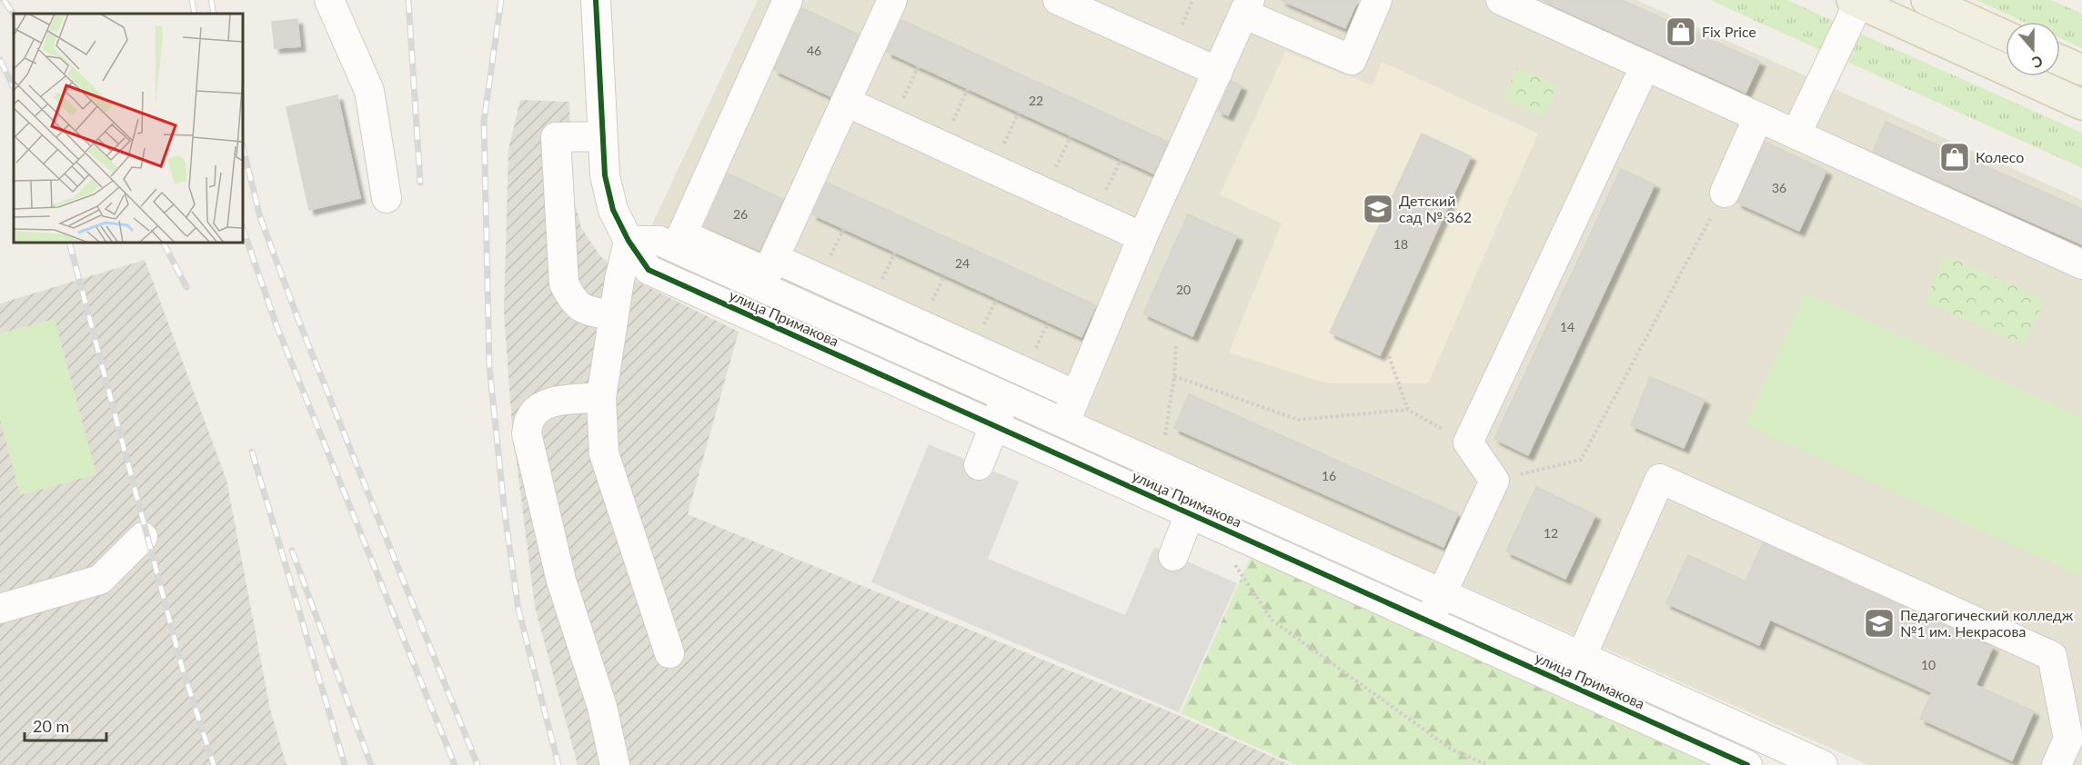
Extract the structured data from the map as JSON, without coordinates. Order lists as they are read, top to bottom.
{
  "streets": {
    "street": ["улица Примакова"]
  },
  "places": {
    "shop": ["Fix Price", "Колесо"],
    "school or university": ["Детский сад № 362", "Педагогический колледж №1 им. Некрасова"]
  },
  "house_numbers": [
    "46",
    "22",
    "36",
    "26",
    "18",
    "24",
    "20",
    "14",
    "16",
    "12",
    "10"
  ],
  "scale_bar": "20 m",
  "north": "bottom"
}
